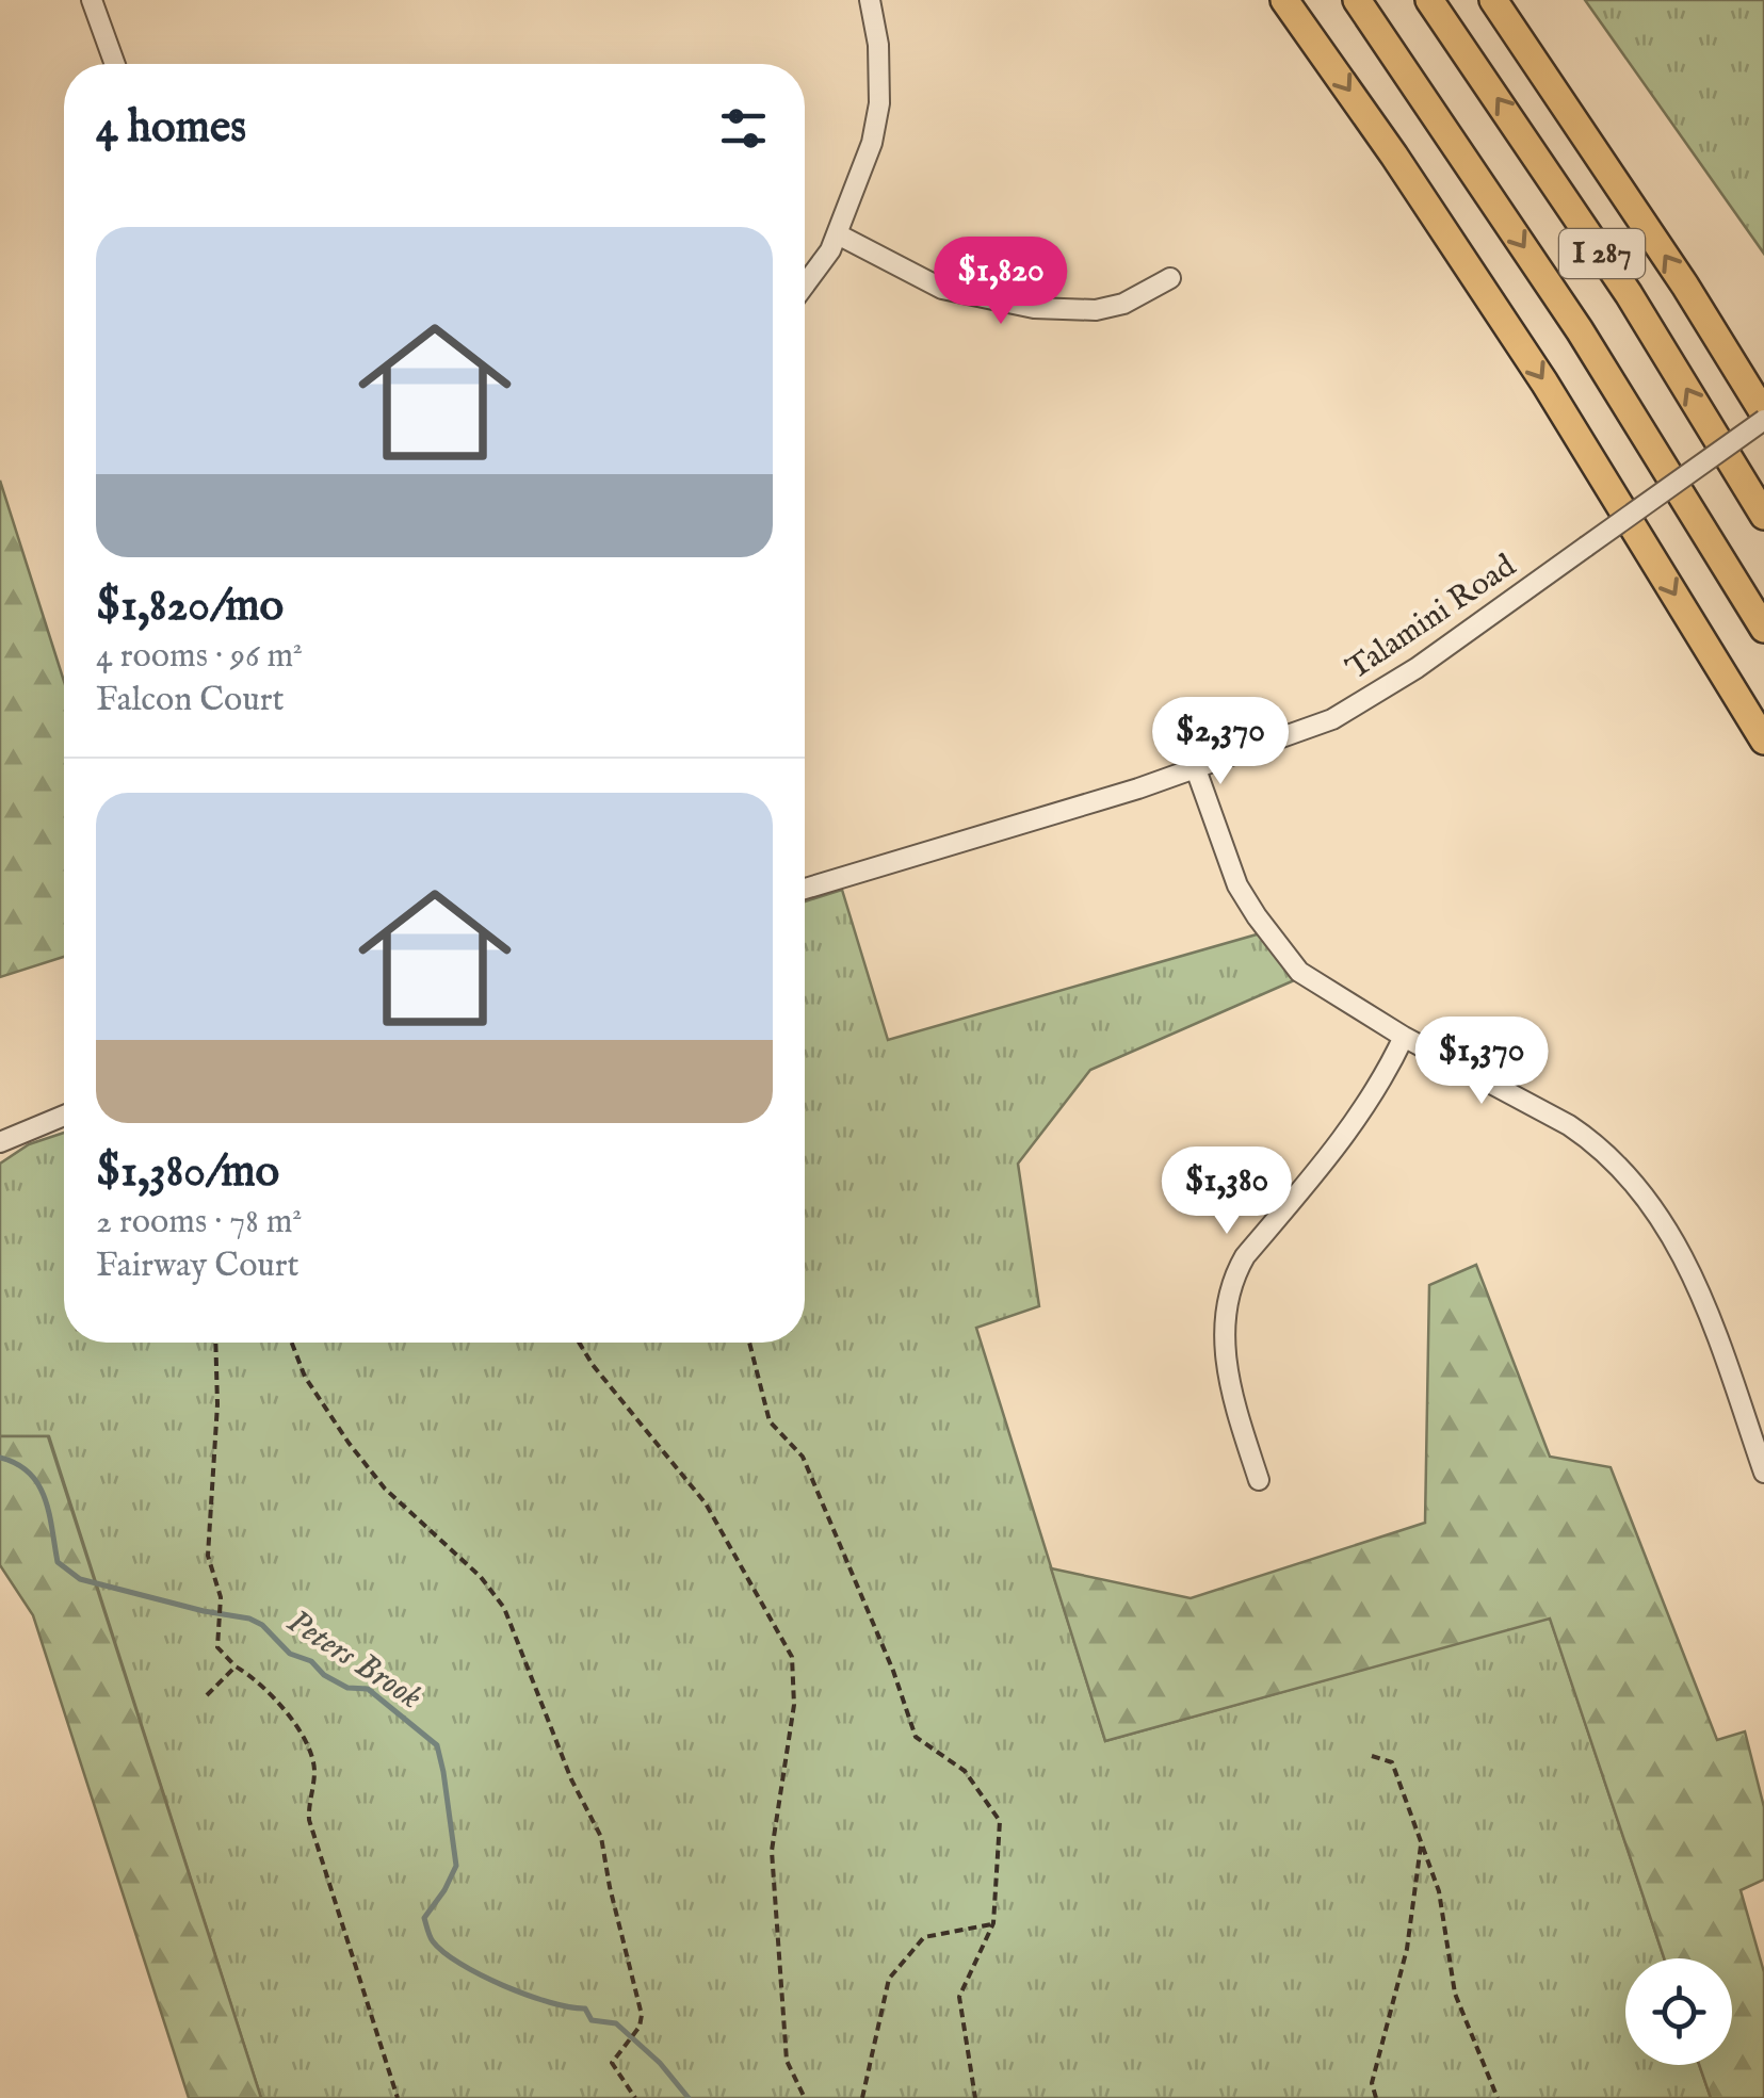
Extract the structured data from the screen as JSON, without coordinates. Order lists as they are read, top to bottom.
{
  "streets": {
    "highway": ["I 287"],
    "street": ["Talamini Road"]
  },
  "crossings": [
    ["I 287", "Talamini Road"]
  ],
  "water": ["Peters Brook"],
  "page": {
    "heading": "4 homes",
    "list": [
      {
        "name": "$1,820/mo",
        "note": "4 rooms · 96 m² · Falcon Court"
      },
      {
        "name": "$1,380/mo",
        "note": "2 rooms · 78 m² · Fairway Court"
      }
    ],
    "price": [
      "$1,820",
      "$2,370",
      "$1,370",
      "$1,380"
    ]
  }
}
